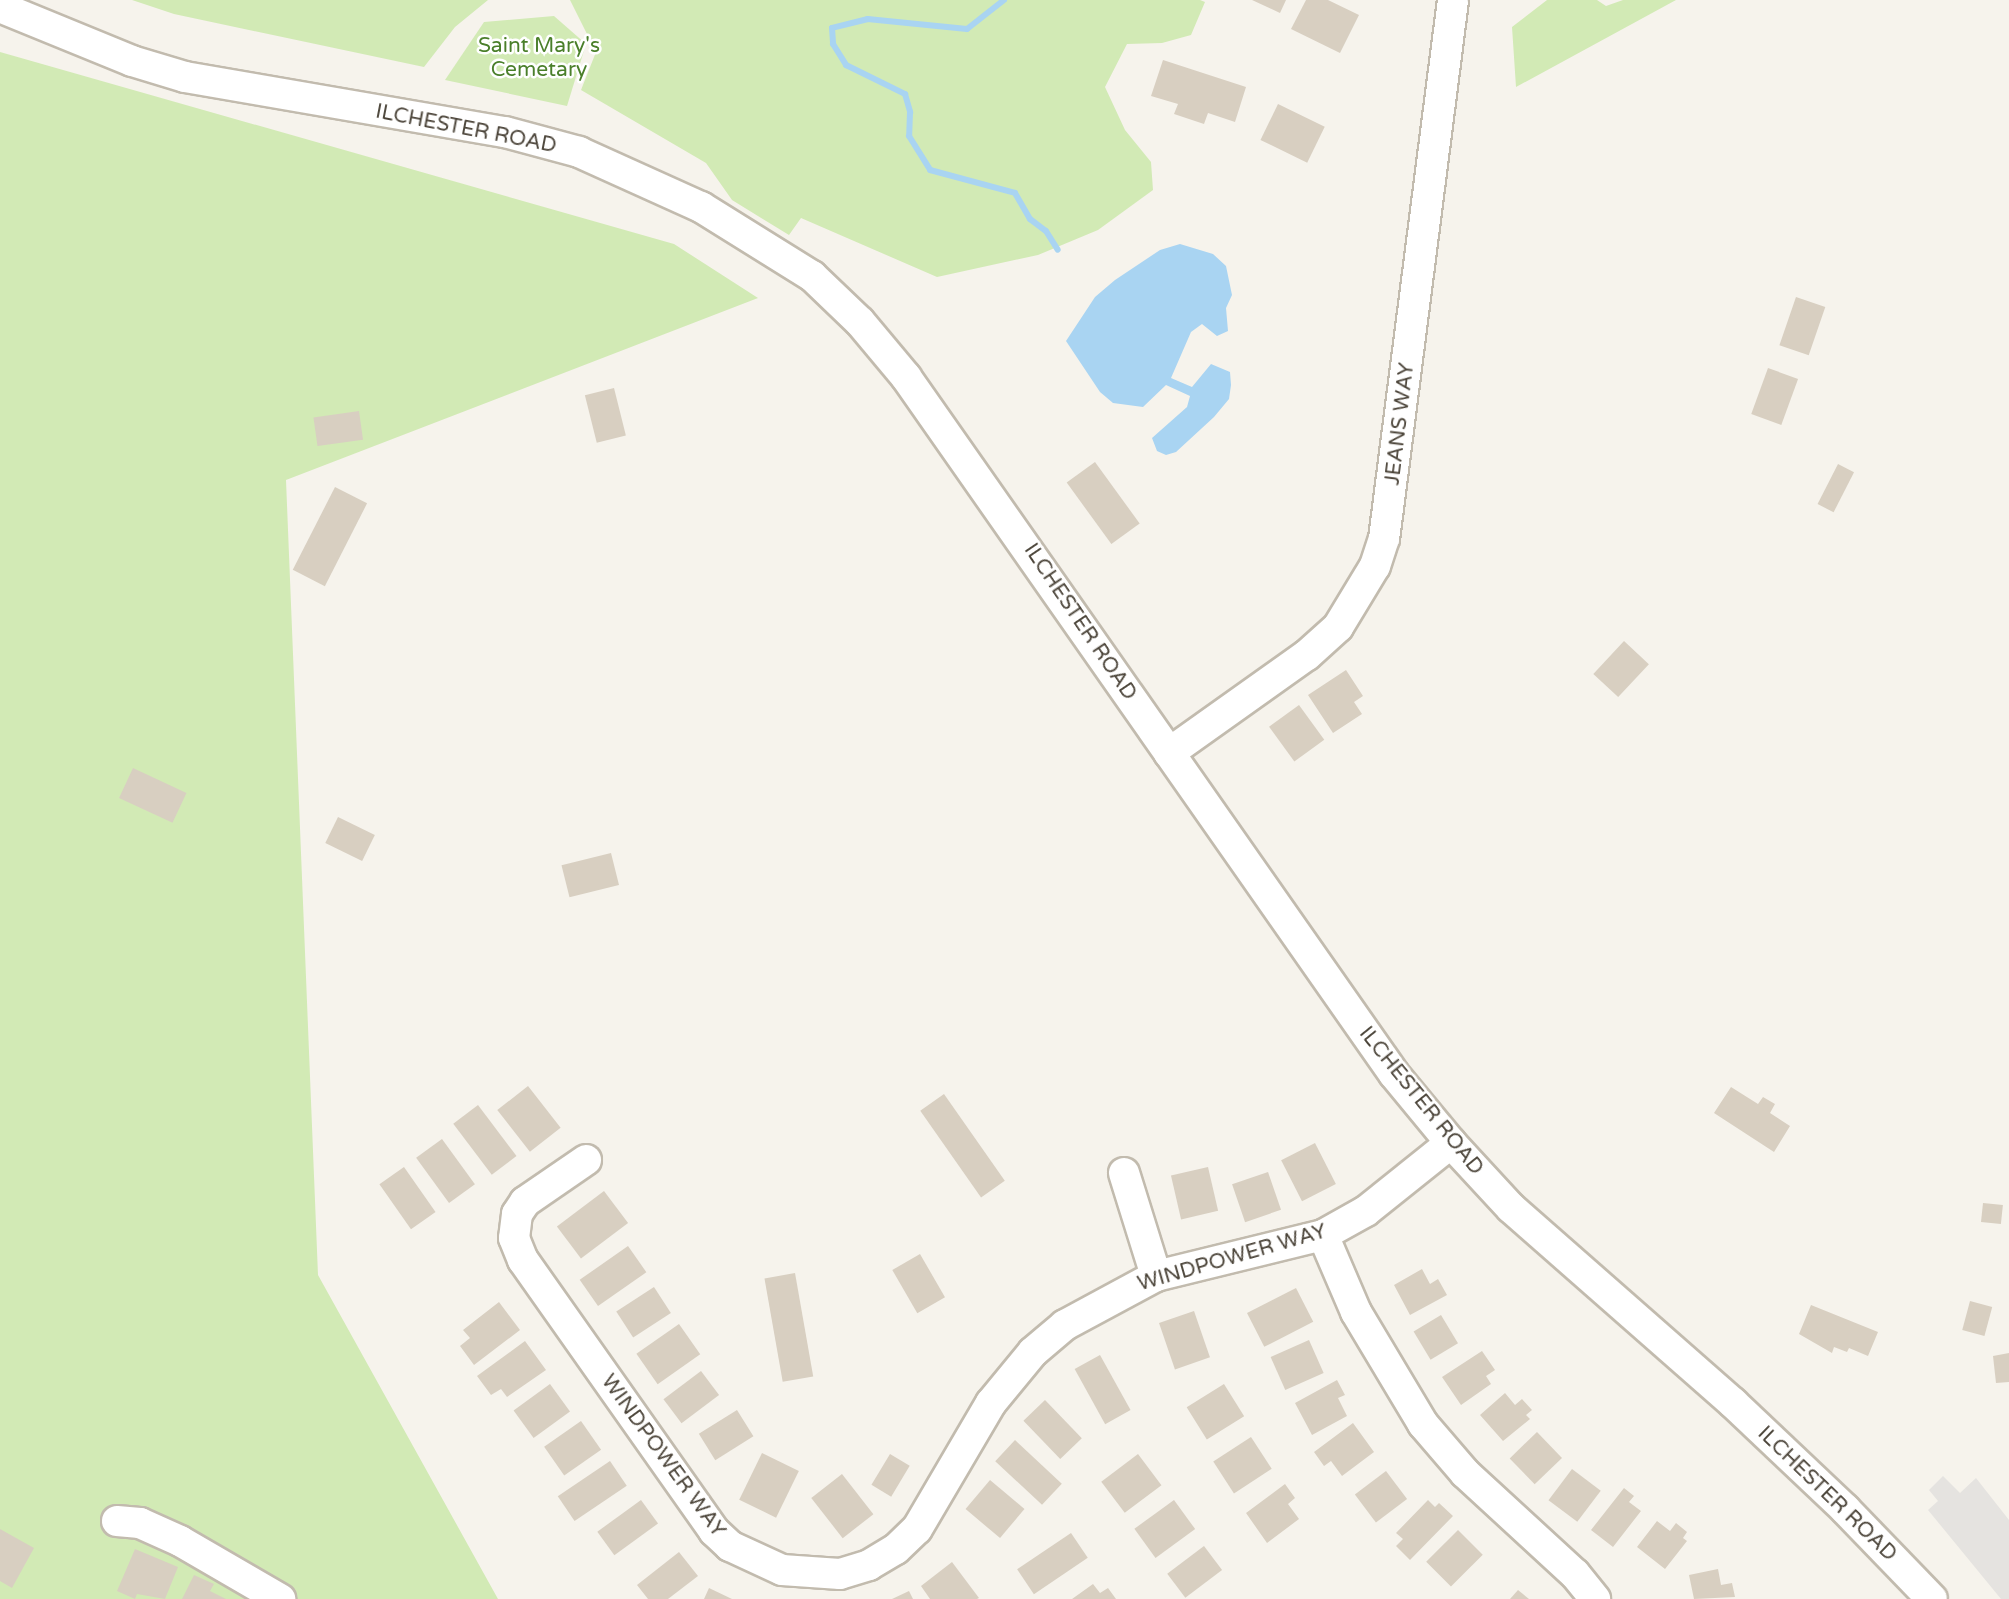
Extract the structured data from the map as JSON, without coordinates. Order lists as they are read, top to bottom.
{
  "streets": {
    "street": ["ILCHESTER ROAD", "JEANS WAY", "WINDPOWER WAY"]
  },
  "crossings": [
    ["ILCHESTER ROAD", "JEANS WAY"],
    ["ILCHESTER ROAD", "WINDPOWER WAY"]
  ],
  "parks": ["Saint Mary's Cemetary"]
}
